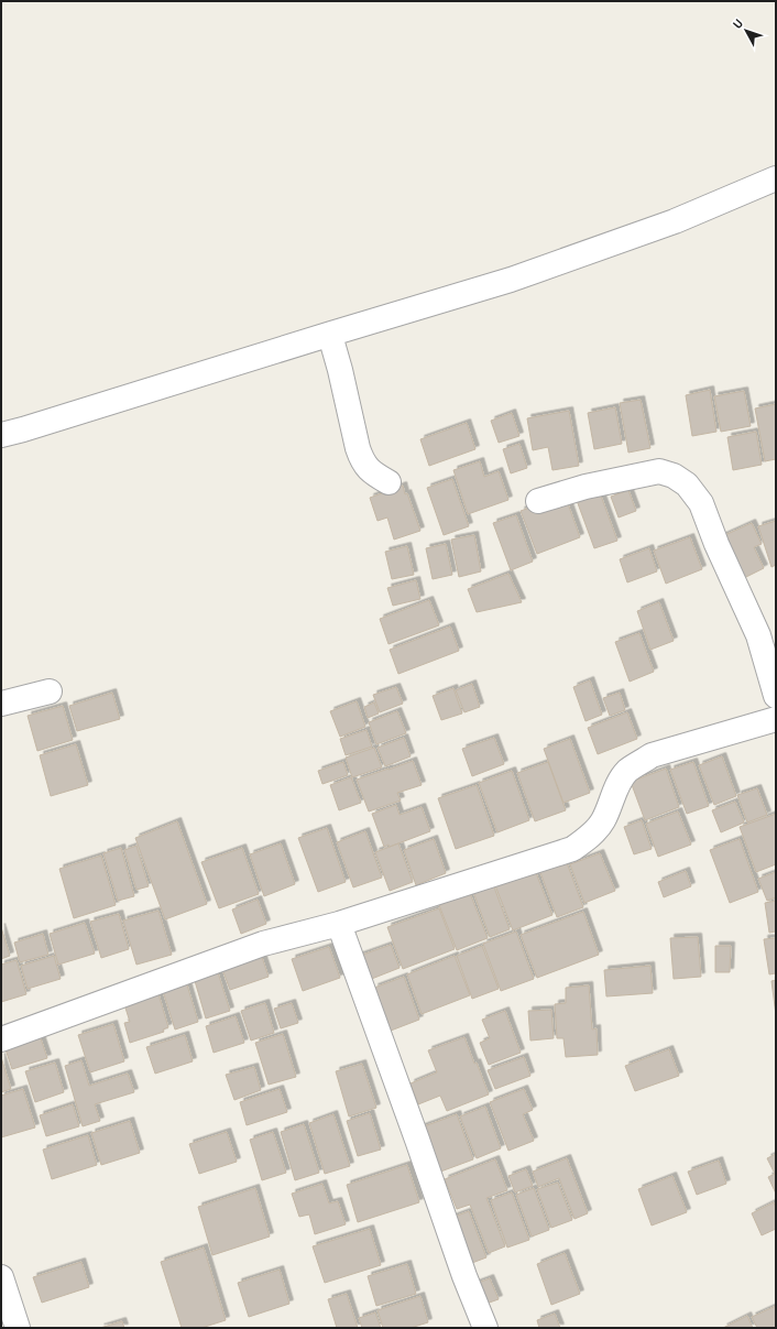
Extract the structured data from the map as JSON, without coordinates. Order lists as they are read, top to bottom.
{
  "north": "top left"
}
